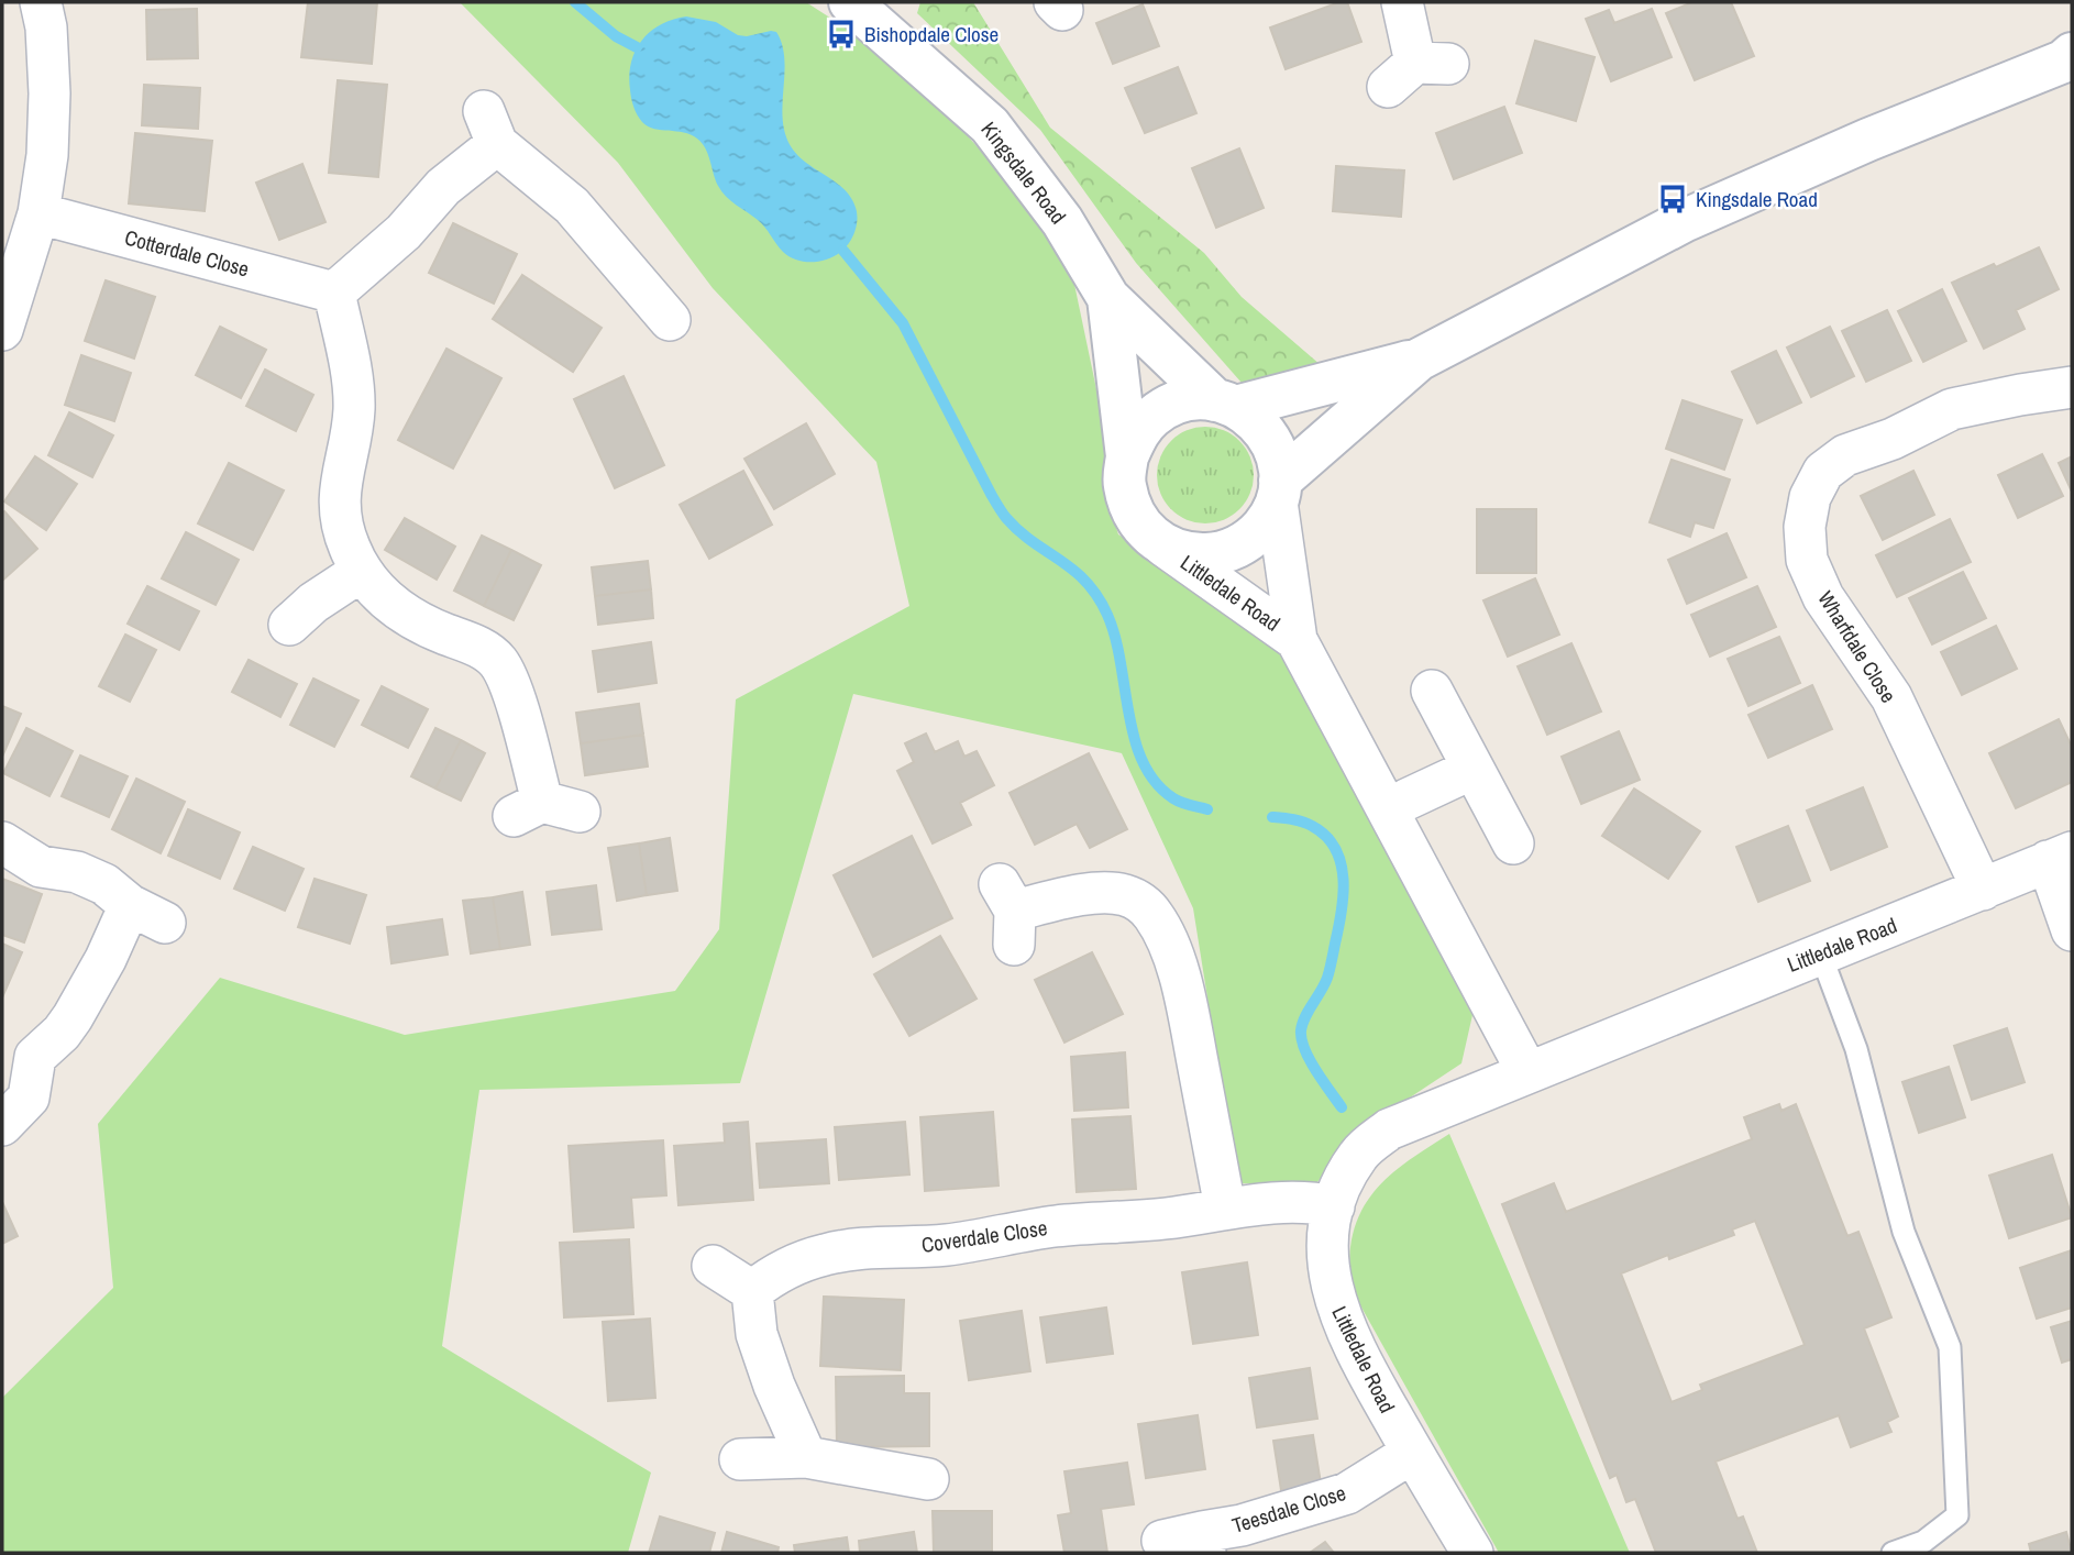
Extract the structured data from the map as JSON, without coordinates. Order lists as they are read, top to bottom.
{
  "streets": {
    "street": [
      "Kingsdale Road",
      "Cotterdale Close",
      "Littledale Road",
      "Wharfdale Close",
      "Coverdale Close",
      "Teesdale Close"
    ]
  },
  "crossings": [
    ["Kingsdale Road", "Littledale Road"],
    ["Littledale Road", "Wharfdale Close"],
    ["Littledale Road", "Coverdale Close"],
    ["Littledale Road", "Teesdale Close"]
  ],
  "places": {
    "bus stop": ["Bishopdale Close", "Kingsdale Road"]
  }
}
